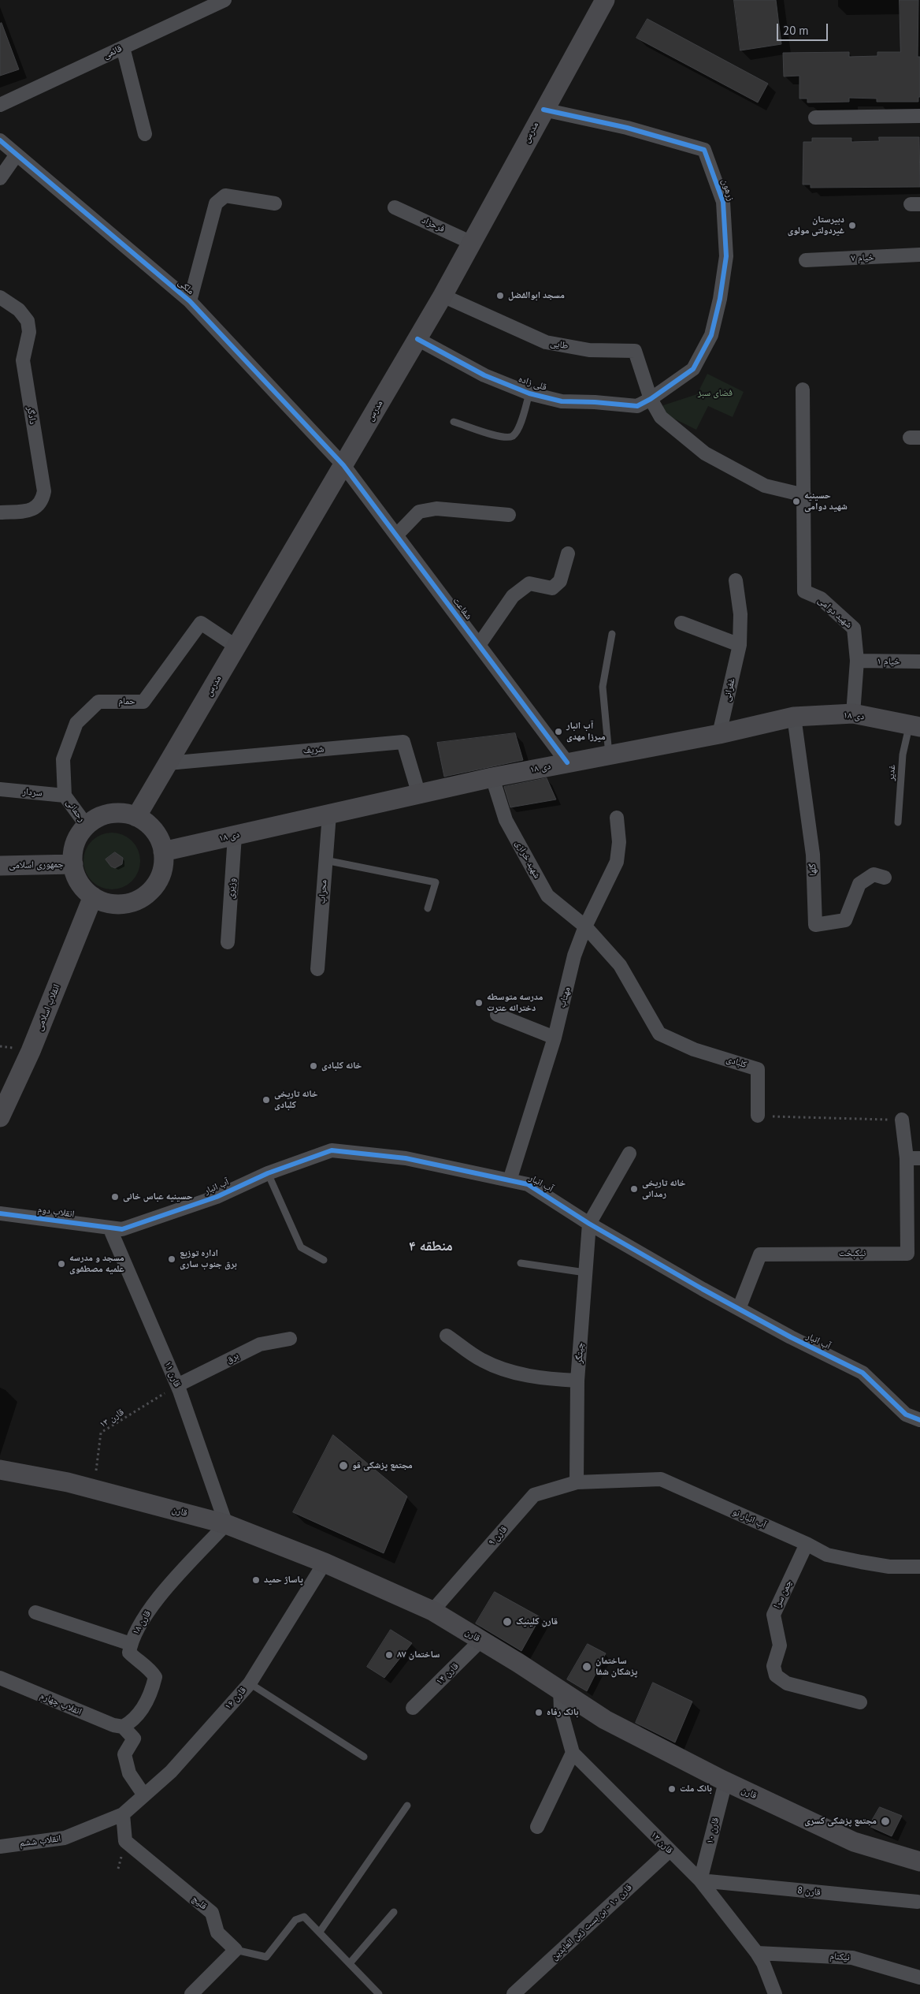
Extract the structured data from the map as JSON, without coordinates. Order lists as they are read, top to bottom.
{
  "streets": {
    "main road": [
      "مدرس",
      "۱۸ دی",
      "جمهوری اسلامی",
      "انقلاب اسلامی",
      "قارن"
    ],
    "street": [
      "قائمی",
      "زرهون",
      "فرحزاد",
      "خیام ۷",
      "ملکی",
      "طایی",
      "قلی زاده",
      "دادگر",
      "شفاعت",
      "شهید دوامی",
      "خیام ۱",
      "غفرانی",
      "حمام",
      "شریف",
      "سردار",
      "رحمانی",
      "شهید خرازی",
      "گلها",
      "وزیری",
      "محراب",
      "مهتاب",
      "کلبادی",
      "آب انبار",
      "انقلاب دوم",
      "نیکبخت",
      "چیتگر",
      "برق",
      "قارن ۱۱",
      "آب انبار نو",
      "قارن ٩",
      "چمن سرا",
      "قارن ۱۸",
      "قارن ۱۴",
      "قارن ۱۶",
      "انقلاب چهارم",
      "قارن ١٠",
      "انقلاب ششم",
      "قارن ۱۲",
      "قارن 8",
      "قلیچ",
      "قارن ۱۰ - بن بست زین العابدین",
      "نیکنام"
    ],
    "lane": ["غدیر"],
    "path": ["قارن ۱۳"]
  },
  "crossings": [
    ["مدرس", "زرهون"],
    ["مدرس", "فرحزاد"],
    ["مدرس", "ملکی"],
    ["مدرس", "طایی"],
    ["مدرس", "قلی زاده"],
    ["مدرس", "شفاعت"],
    ["مدرس", "حمام"],
    ["مدرس", "۱۸ دی"],
    ["مدرس", "شریف"],
    ["مدرس", "رحمانی"],
    ["مدرس", "جمهوری اسلامی"],
    ["مدرس", "انقلاب اسلامی"],
    ["زرهون", "طایی"],
    ["زرهون", "قلی زاده"],
    ["ملکی", "شفاعت"],
    ["طایی", "قلی زاده"],
    ["شفاعت", "۱۸ دی"],
    ["شهید دوامی", "خیام ۱"],
    ["شهید دوامی", "۱۸ دی"],
    ["غفرانی", "۱۸ دی"],
    ["حمام", "سردار"],
    ["حمام", "رحمانی"],
    ["۱۸ دی", "شریف"],
    ["۱۸ دی", "غدیر"],
    ["۱۸ دی", "رحمانی"],
    ["۱۸ دی", "شهید خرازی"],
    ["۱۸ دی", "جمهوری اسلامی"],
    ["۱۸ دی", "گلها"],
    ["۱۸ دی", "وزیری"],
    ["۱۸ دی", "محراب"],
    ["۱۸ دی", "انقلاب اسلامی"],
    ["سردار", "رحمانی"],
    ["رحمانی", "جمهوری اسلامی"],
    ["رحمانی", "انقلاب اسلامی"],
    ["شهید خرازی", "مهتاب"],
    ["شهید خرازی", "کلبادی"],
    ["جمهوری اسلامی", "انقلاب اسلامی"],
    ["مهتاب", "کلبادی"],
    ["مهتاب", "آب انبار"],
    ["آب انبار", "انقلاب دوم"],
    ["آب انبار", "نیکبخت"],
    ["آب انبار", "چیتگر"],
    ["آب انبار", "قارن ۱۱"],
    ["انقلاب دوم", "قارن ۱۱"],
    ["چیتگر", "آب انبار نو"],
    ["چیتگر", "قارن ٩"],
    ["برق", "قارن ۱۱"],
    ["برق", "قارن ۱۳"],
    ["قارن ۱۱", "قارن ۱۳"],
    ["قارن ۱۱", "قارن"],
    ["قارن ۱۱", "قارن ۱۸"],
    ["قارن ۱۳", "قارن"],
    ["قارن", "قارن ٩"],
    ["قارن", "قارن ۱۸"],
    ["قارن", "قارن ۱۴"],
    ["قارن", "قارن ۱۶"],
    ["قارن", "قارن ١٠"],
    ["قارن", "قارن ۱۲"],
    ["آب انبار نو", "قارن ٩"],
    ["آب انبار نو", "چمن سرا"],
    ["قارن ۱۸", "انقلاب چهارم"],
    ["قارن ۱۶", "انقلاب ششم"],
    ["قارن ۱۶", "قلیچ"],
    ["قارن ١٠", "قارن ۱۲"],
    ["قارن ١٠", "قارن 8"],
    ["انقلاب ششم", "قلیچ"],
    ["قارن ۱۲", "قارن 8"],
    ["قارن ۱۲", "قارن ۱۰ - بن بست زین العابدین"],
    ["قارن ۱۲", "نیکنام"]
  ],
  "districts": ["منطقه ۴"],
  "parks": ["فضای سبز"],
  "places": [
    "دبیرستان غیردولتی مولوی",
    "مسجد ابوالفضل",
    "حسینیه شهید دوامی",
    "آب انبار میرزا مهدی",
    "مدرسه متوسطه دخترانه عترت",
    "خانه کلبادی",
    "خانه تاریخی کلبادی",
    "خانه تاریخی رمدانی",
    "حسینیه عباس خانی",
    "اداره توزیع برق جنوب ساری",
    "مسجد و مدرسه علمیه مصطفوی",
    "مجتمع پزشکی قو",
    "پاساژ حمید",
    "قارن کلینیک",
    "ساختمان ٨٧",
    "ساختمان پزشکان شفا",
    "بانک رفاه",
    "بانک ملت",
    "مجتمع پزشکی کسری"
  ],
  "scale_bar": "20 m"
}
